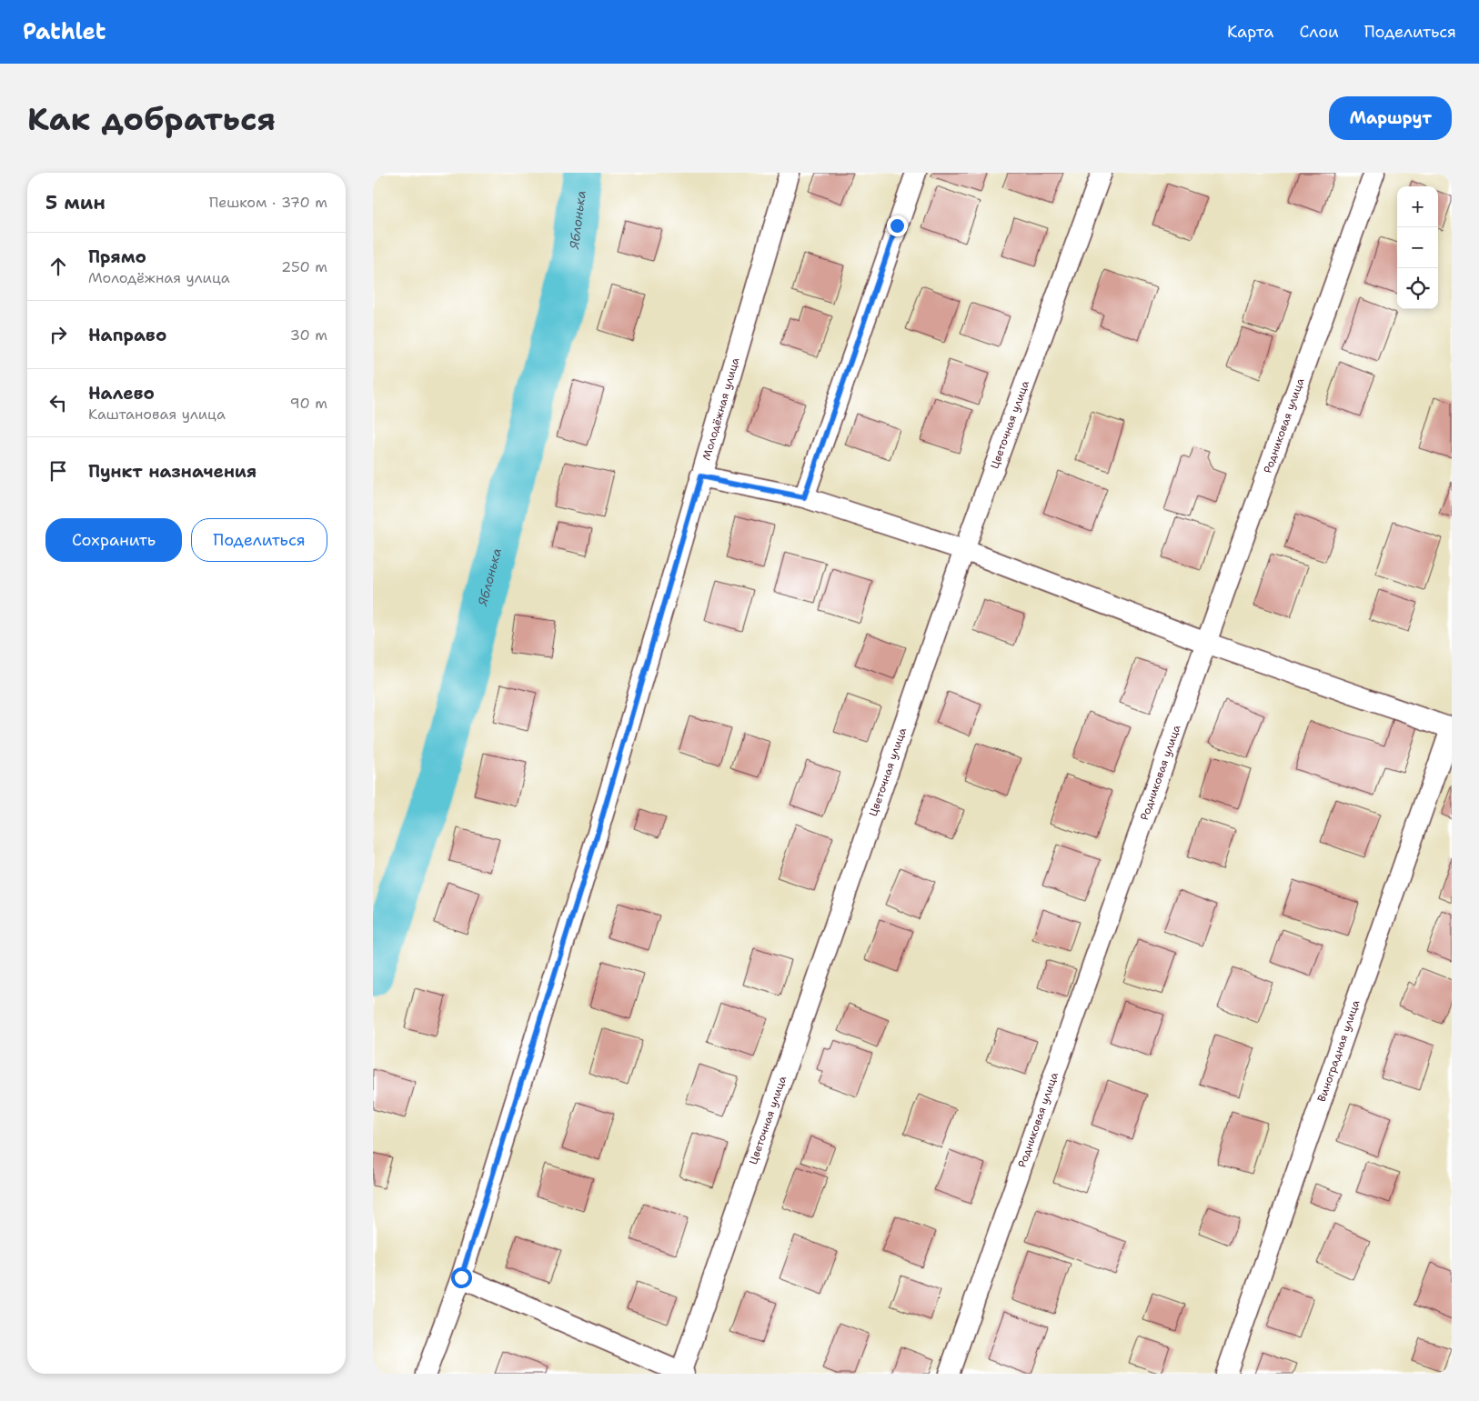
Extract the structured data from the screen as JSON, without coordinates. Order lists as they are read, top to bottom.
{
  "streets": {
    "street": [
      "Молодёжная улица",
      "Цветочная улица",
      "Родниковая улица",
      "Виноградная улица"
    ]
  },
  "water": ["Яблонька"],
  "page": {
    "header": "Pathlet",
    "nav": ["Карта", "Слои", "Поделиться"],
    "buttons": [
      "Маршрут",
      ["Сохранить", "Поделиться"]
    ],
    "title": "Как добраться",
    "heading": ["5 мин", "Пешком · 370 m"],
    "map_buttons": ["+", "−"],
    "list": [
      ["Прямо", "Молодёжная улица", "250 m"],
      ["Направо", "30 m"],
      ["Налево", "Каштановая улица", "90 m"],
      "Пункт назначения"
    ]
  }
}
